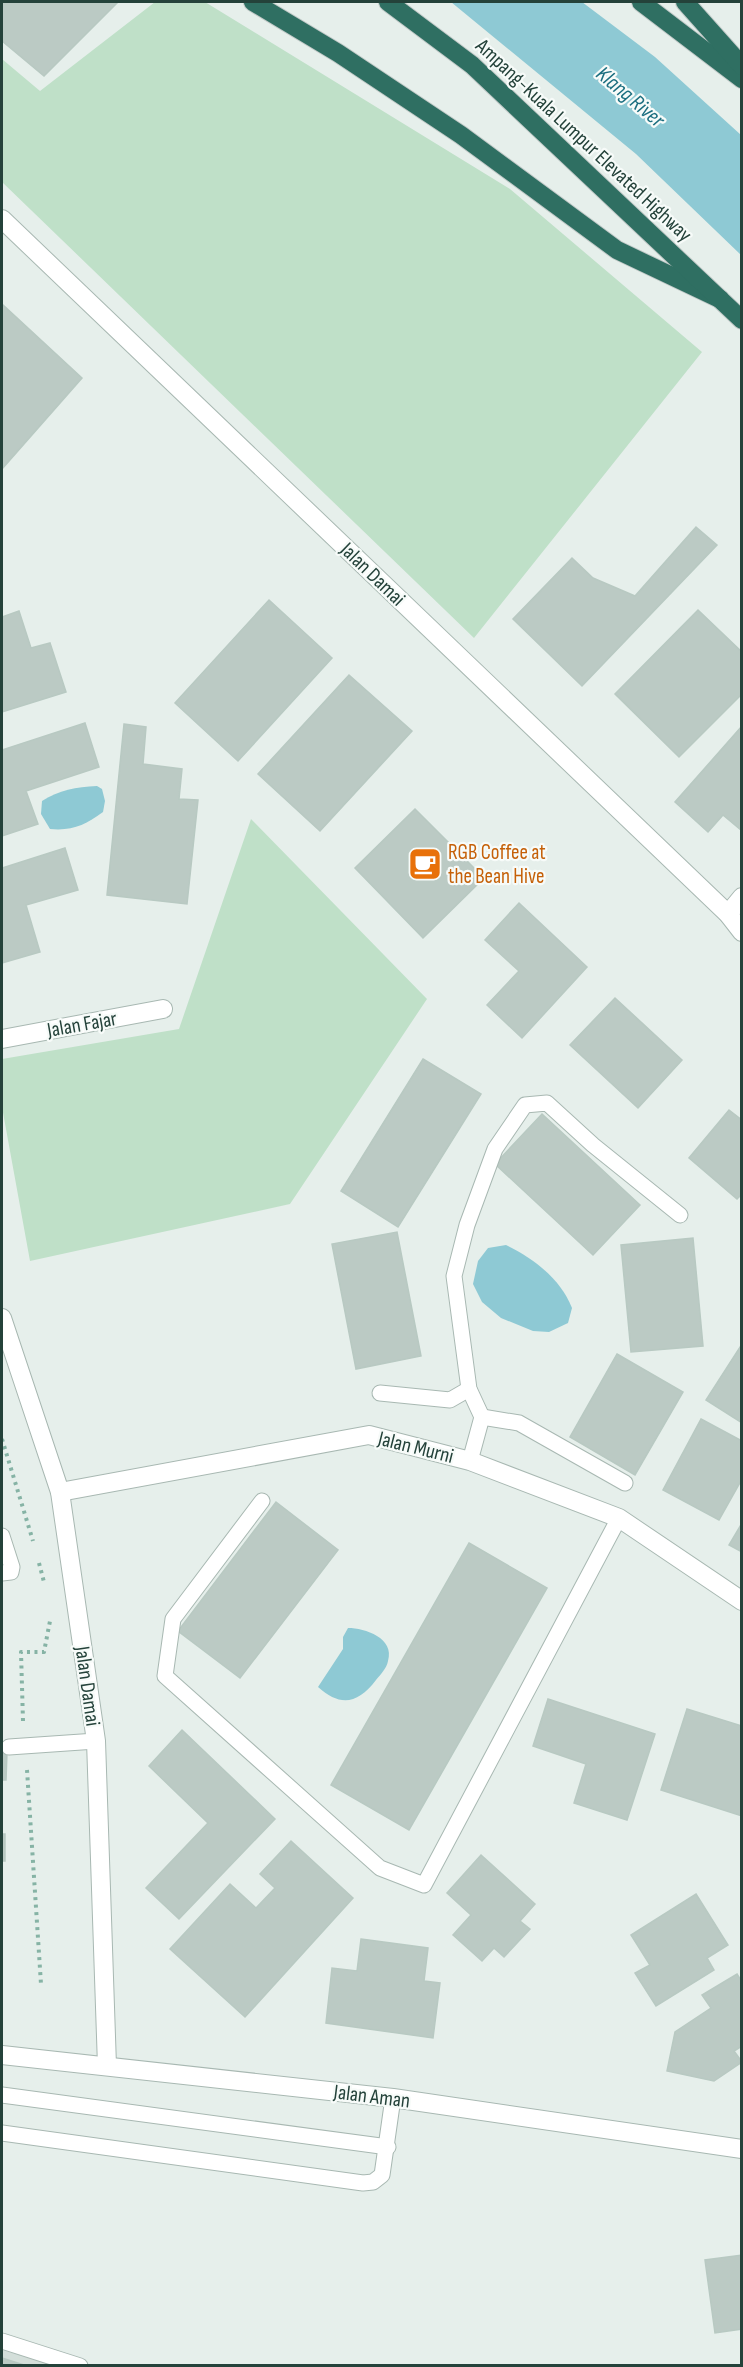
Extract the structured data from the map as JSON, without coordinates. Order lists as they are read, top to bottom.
{
  "streets": {
    "highway": ["Ampang-Kuala Lumpur Elevated Highway"],
    "street": [
      "Jalan Damai",
      "Jalan Fajar",
      "Jalan Murni",
      "Jalan Aman"
    ]
  },
  "crossings": [
    ["Jalan Damai", "Jalan Murni"],
    ["Jalan Damai", "Jalan Aman"]
  ],
  "water": ["Klang River"],
  "places": {
    "cafe": ["RGB Coffee at the Bean Hive"]
  }
}
